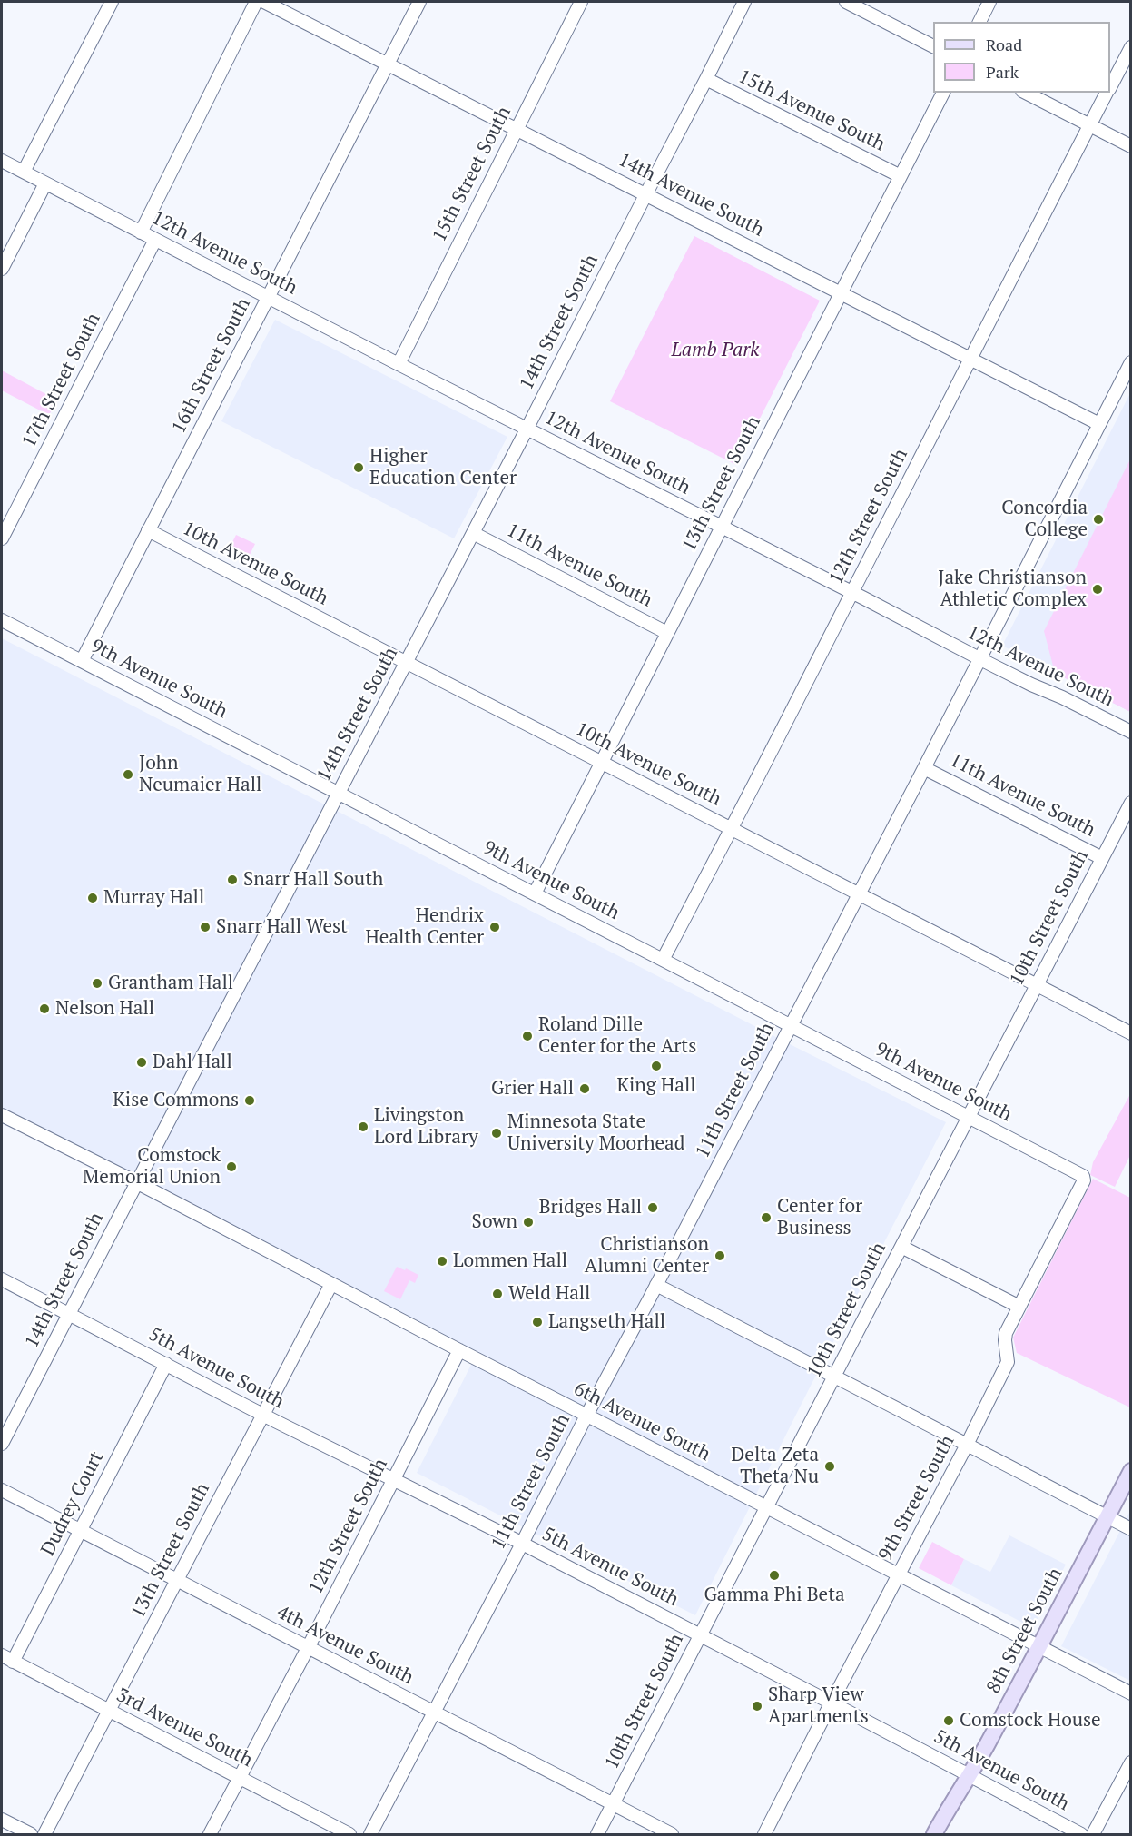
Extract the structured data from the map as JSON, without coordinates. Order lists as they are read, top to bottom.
{
  "streets": {
    "main road": ["8th Street South"],
    "street": [
      "15th Avenue South",
      "15th Street South",
      "14th Avenue South",
      "12th Avenue South",
      "14th Street South",
      "16th Street South",
      "17th Street South",
      "13th Street South",
      "12th Street South",
      "10th Avenue South",
      "11th Avenue South",
      "9th Avenue South",
      "10th Street South",
      "11th Street South",
      "5th Avenue South",
      "6th Avenue South",
      "9th Street South",
      "Dudrey Court",
      "4th Avenue South",
      "3rd Avenue South"
    ]
  },
  "crossings": [
    ["15th Avenue South", "14th Street South"],
    ["15th Avenue South", "13th Street South"],
    ["15th Street South", "14th Avenue South"],
    ["15th Street South", "12th Avenue South"],
    ["14th Avenue South", "14th Street South"],
    ["14th Avenue South", "16th Street South"],
    ["14th Avenue South", "13th Street South"],
    ["14th Avenue South", "12th Street South"],
    ["14th Avenue South", "11th Street South"],
    ["12th Avenue South", "14th Street South"],
    ["12th Avenue South", "16th Street South"],
    ["12th Avenue South", "17th Street South"],
    ["12th Avenue South", "13th Street South"],
    ["12th Avenue South", "12th Street South"],
    ["12th Avenue South", "11th Street South"],
    ["14th Street South", "10th Avenue South"],
    ["14th Street South", "11th Avenue South"],
    ["14th Street South", "9th Avenue South"],
    ["14th Street South", "5th Avenue South"],
    ["14th Street South", "6th Avenue South"],
    ["16th Street South", "10th Avenue South"],
    ["16th Street South", "9th Avenue South"],
    ["13th Street South", "10th Avenue South"],
    ["13th Street South", "11th Avenue South"],
    ["13th Street South", "9th Avenue South"],
    ["13th Street South", "5th Avenue South"],
    ["13th Street South", "6th Avenue South"],
    ["13th Street South", "4th Avenue South"],
    ["13th Street South", "3rd Avenue South"],
    ["12th Street South", "10th Avenue South"],
    ["12th Street South", "9th Avenue South"],
    ["12th Street South", "5th Avenue South"],
    ["12th Street South", "6th Avenue South"],
    ["12th Street South", "4th Avenue South"],
    ["12th Street South", "3rd Avenue South"],
    ["10th Avenue South", "10th Street South"],
    ["10th Avenue South", "11th Street South"],
    ["11th Avenue South", "10th Street South"],
    ["11th Avenue South", "11th Street South"],
    ["9th Avenue South", "10th Street South"],
    ["9th Avenue South", "11th Street South"],
    ["9th Avenue South", "9th Street South"],
    ["10th Street South", "5th Avenue South"],
    ["10th Street South", "6th Avenue South"],
    ["10th Street South", "4th Avenue South"],
    ["11th Street South", "5th Avenue South"],
    ["11th Street South", "6th Avenue South"],
    ["11th Street South", "4th Avenue South"],
    ["5th Avenue South", "9th Street South"],
    ["5th Avenue South", "Dudrey Court"],
    ["5th Avenue South", "8th Street South"],
    ["6th Avenue South", "9th Street South"],
    ["6th Avenue South", "8th Street South"],
    ["Dudrey Court", "4th Avenue South"],
    ["Dudrey Court", "3rd Avenue South"]
  ],
  "parks": ["Lamb Park"],
  "places": [
    "Higher Education Center",
    "Concordia College",
    "Jake Christianson Athletic Complex",
    "John Neumaier Hall",
    "Snarr Hall South",
    "Murray Hall",
    "Snarr Hall West",
    "Hendrix Health Center",
    "Grantham Hall",
    "Nelson Hall",
    "Roland Dille Center for the Arts",
    "Dahl Hall",
    "King Hall",
    "Grier Hall",
    "Kise Commons",
    "Livingston Lord Library",
    "Minnesota State University Moorhead",
    "Comstock Memorial Union",
    "Bridges Hall",
    "Center for Business",
    "Sown",
    "Christianson Alumni Center",
    "Lommen Hall",
    "Weld Hall",
    "Langseth Hall",
    "Delta Zeta Theta Nu",
    "Gamma Phi Beta",
    "Sharp View Apartments",
    "Comstock House"
  ],
  "legend": ["Road", "Park"]
}
